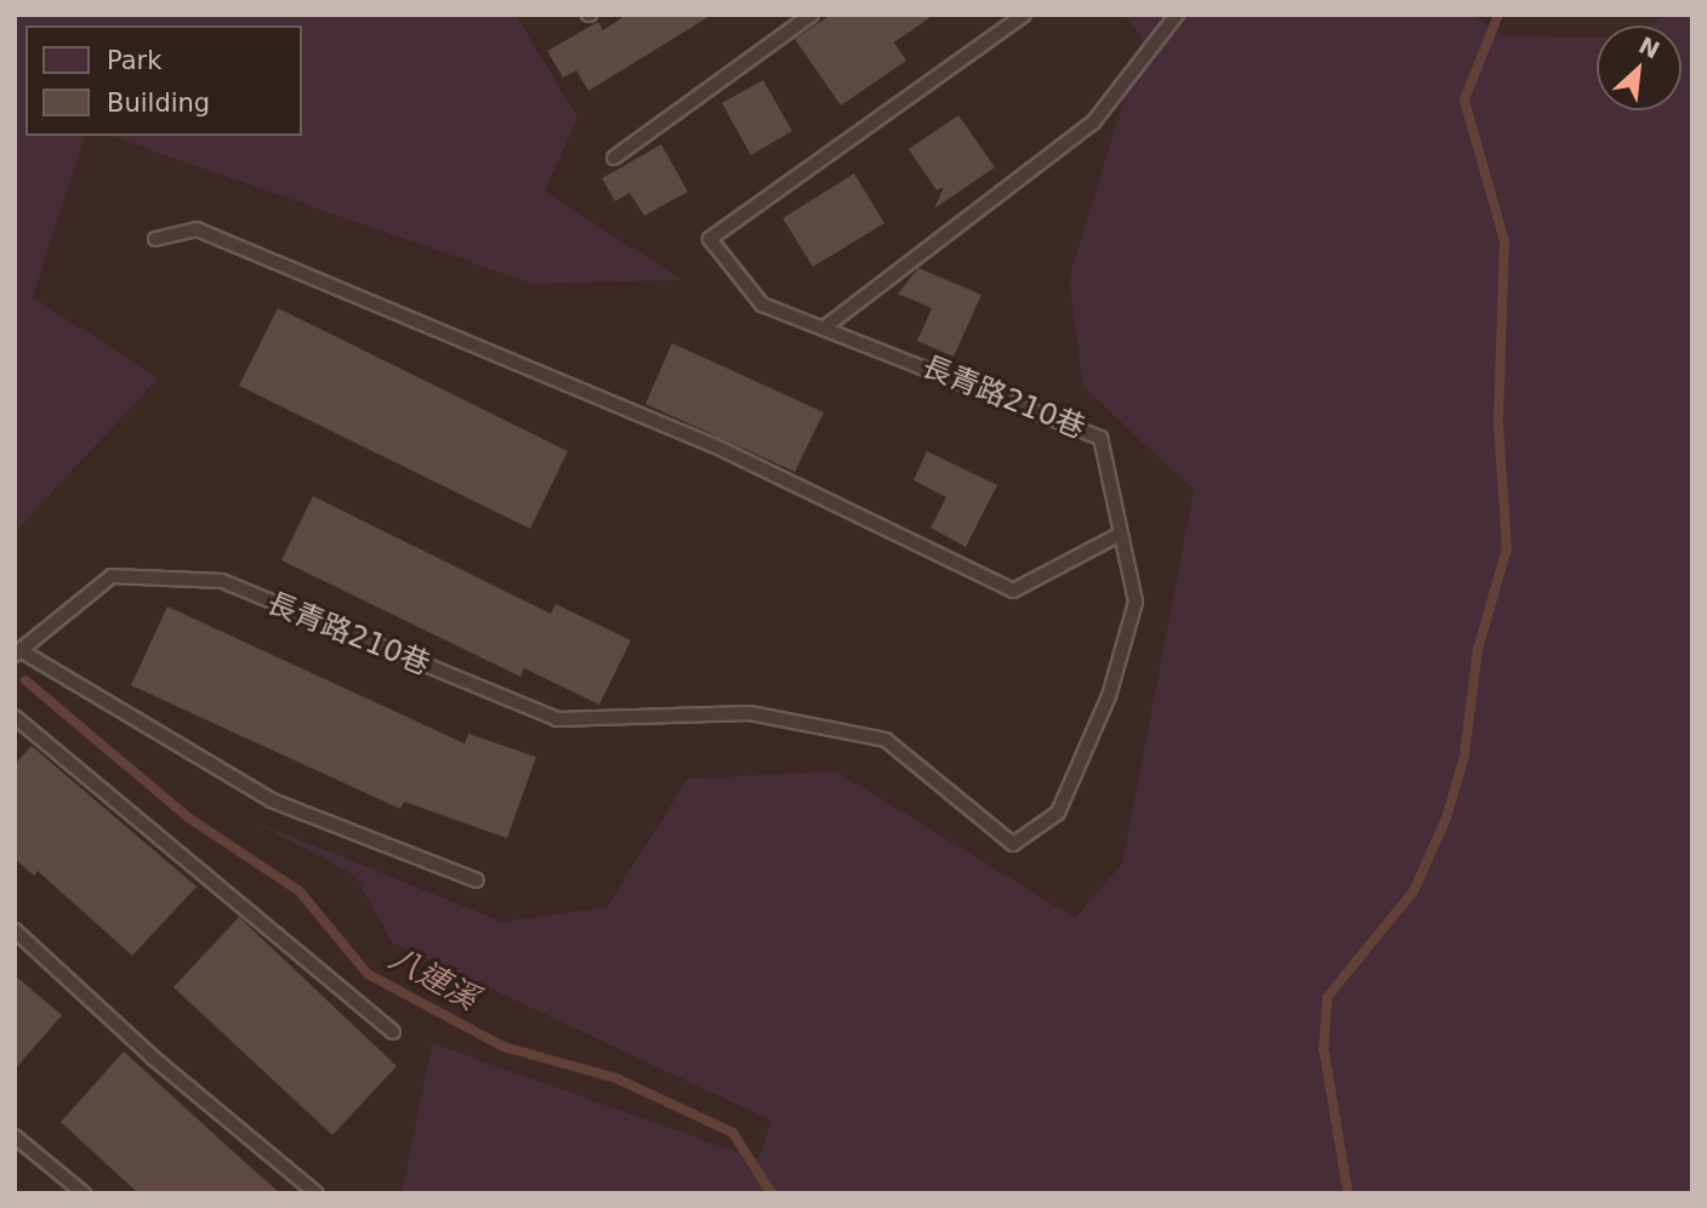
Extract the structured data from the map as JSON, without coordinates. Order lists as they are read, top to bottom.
{
  "streets": {
    "lane": ["長青路210巷"]
  },
  "water": ["八連溪"],
  "legend": ["Park", "Building"],
  "north": "top right"
}
